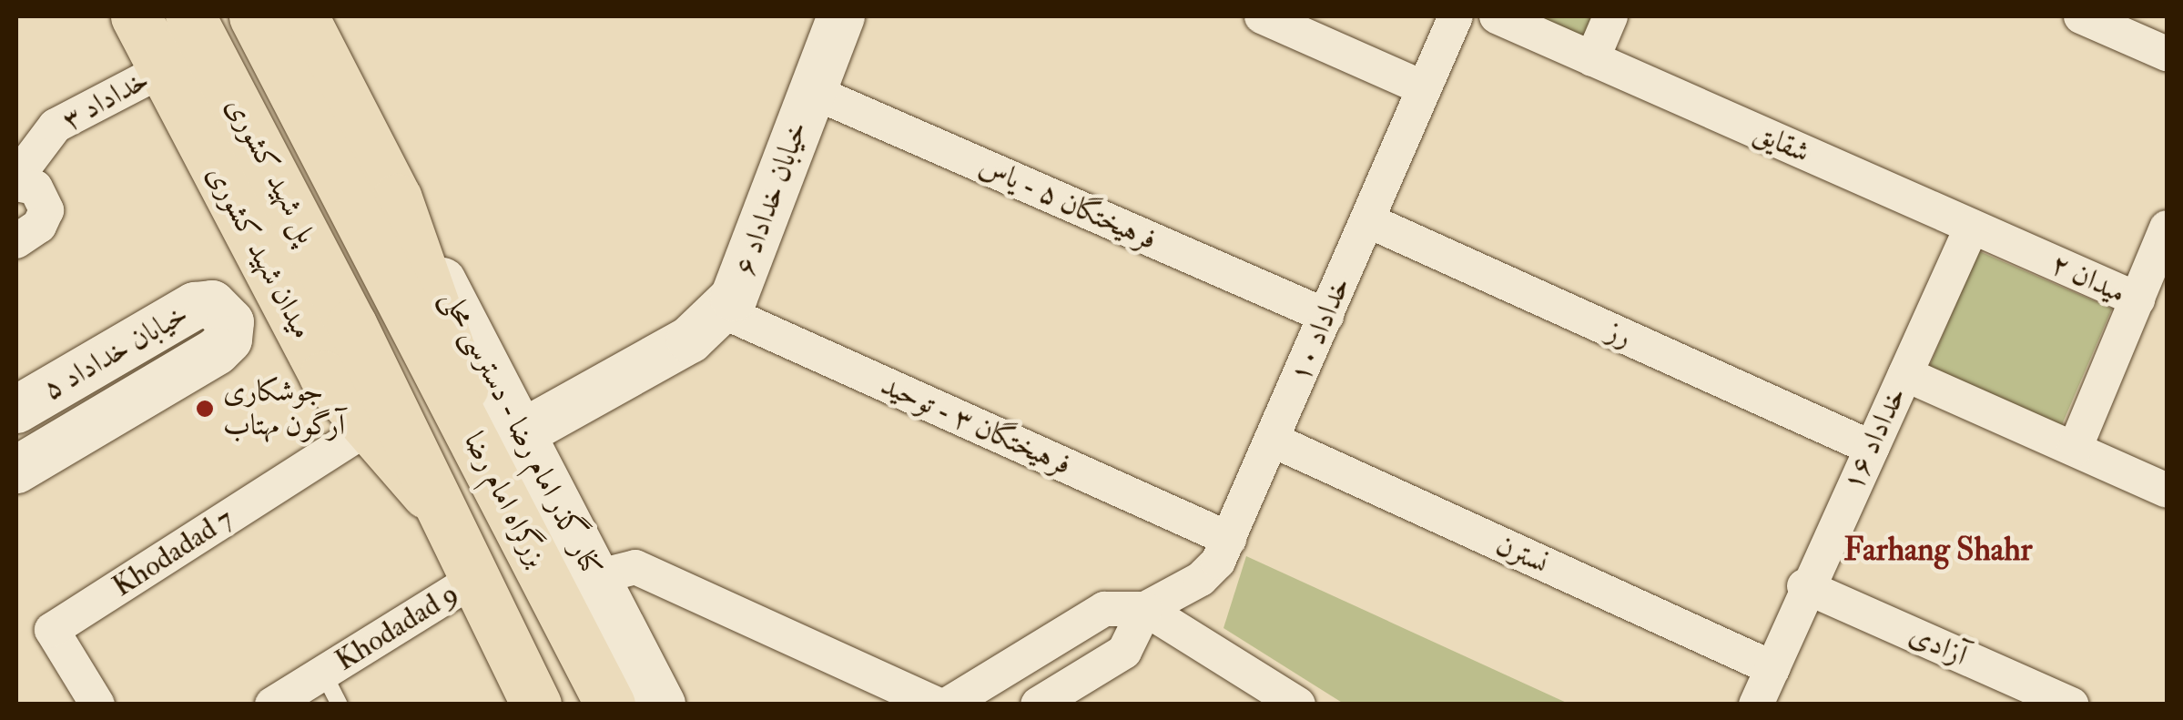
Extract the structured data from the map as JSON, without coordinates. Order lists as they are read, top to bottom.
{
  "streets": {
    "main road": [
      "پل شهید کشوری",
      "خیابان خداداد ۶",
      "میدان شهید کشوری",
      "خیابان خداداد ۵",
      "کنار گذر امام رضا - دسترسی محلی",
      "بزرگراه امام رضا"
    ],
    "street": [
      "خداداد ۳",
      "شقایق",
      "فرهیختگان ۵ - یاس",
      "میدان ۲",
      "خداداد ۱۰",
      "رز",
      "فرهیختگان ۳ - توحید",
      "خداداد ۱۶",
      "Khodadad 7",
      "نسترن",
      "Khodadad 9",
      "آزادی"
    ]
  },
  "crossings": [
    ["خداداد ۳", "میدان شهید کشوری"],
    ["شقایق", "میدان ۲"],
    ["پل شهید کشوری", "بزرگراه امام رضا"],
    ["خیابان خداداد ۶", "فرهیختگان ۵ - یاس"],
    ["خیابان خداداد ۶", "فرهیختگان ۳ - توحید"],
    ["خیابان خداداد ۶", "کنار گذر امام رضا - دسترسی محلی"],
    ["فرهیختگان ۵ - یاس", "خداداد ۱۰"],
    ["میدان شهید کشوری", "خیابان خداداد ۵"],
    ["میدان شهید کشوری", "بزرگراه امام رضا"],
    ["میدان شهید کشوری", "Khodadad 7"],
    ["خداداد ۱۰", "رز"],
    ["خداداد ۱۰", "فرهیختگان ۳ - توحید"],
    ["خداداد ۱۰", "نسترن"],
    ["رز", "خداداد ۱۶"],
    ["خداداد ۱۶", "نسترن"],
    ["خداداد ۱۶", "آزادی"],
    ["بزرگراه امام رضا", "Khodadad 9"]
  ],
  "districts": ["Farhang Shahr"],
  "places": ["جوشکاری آرگون مهتاب"]
}
